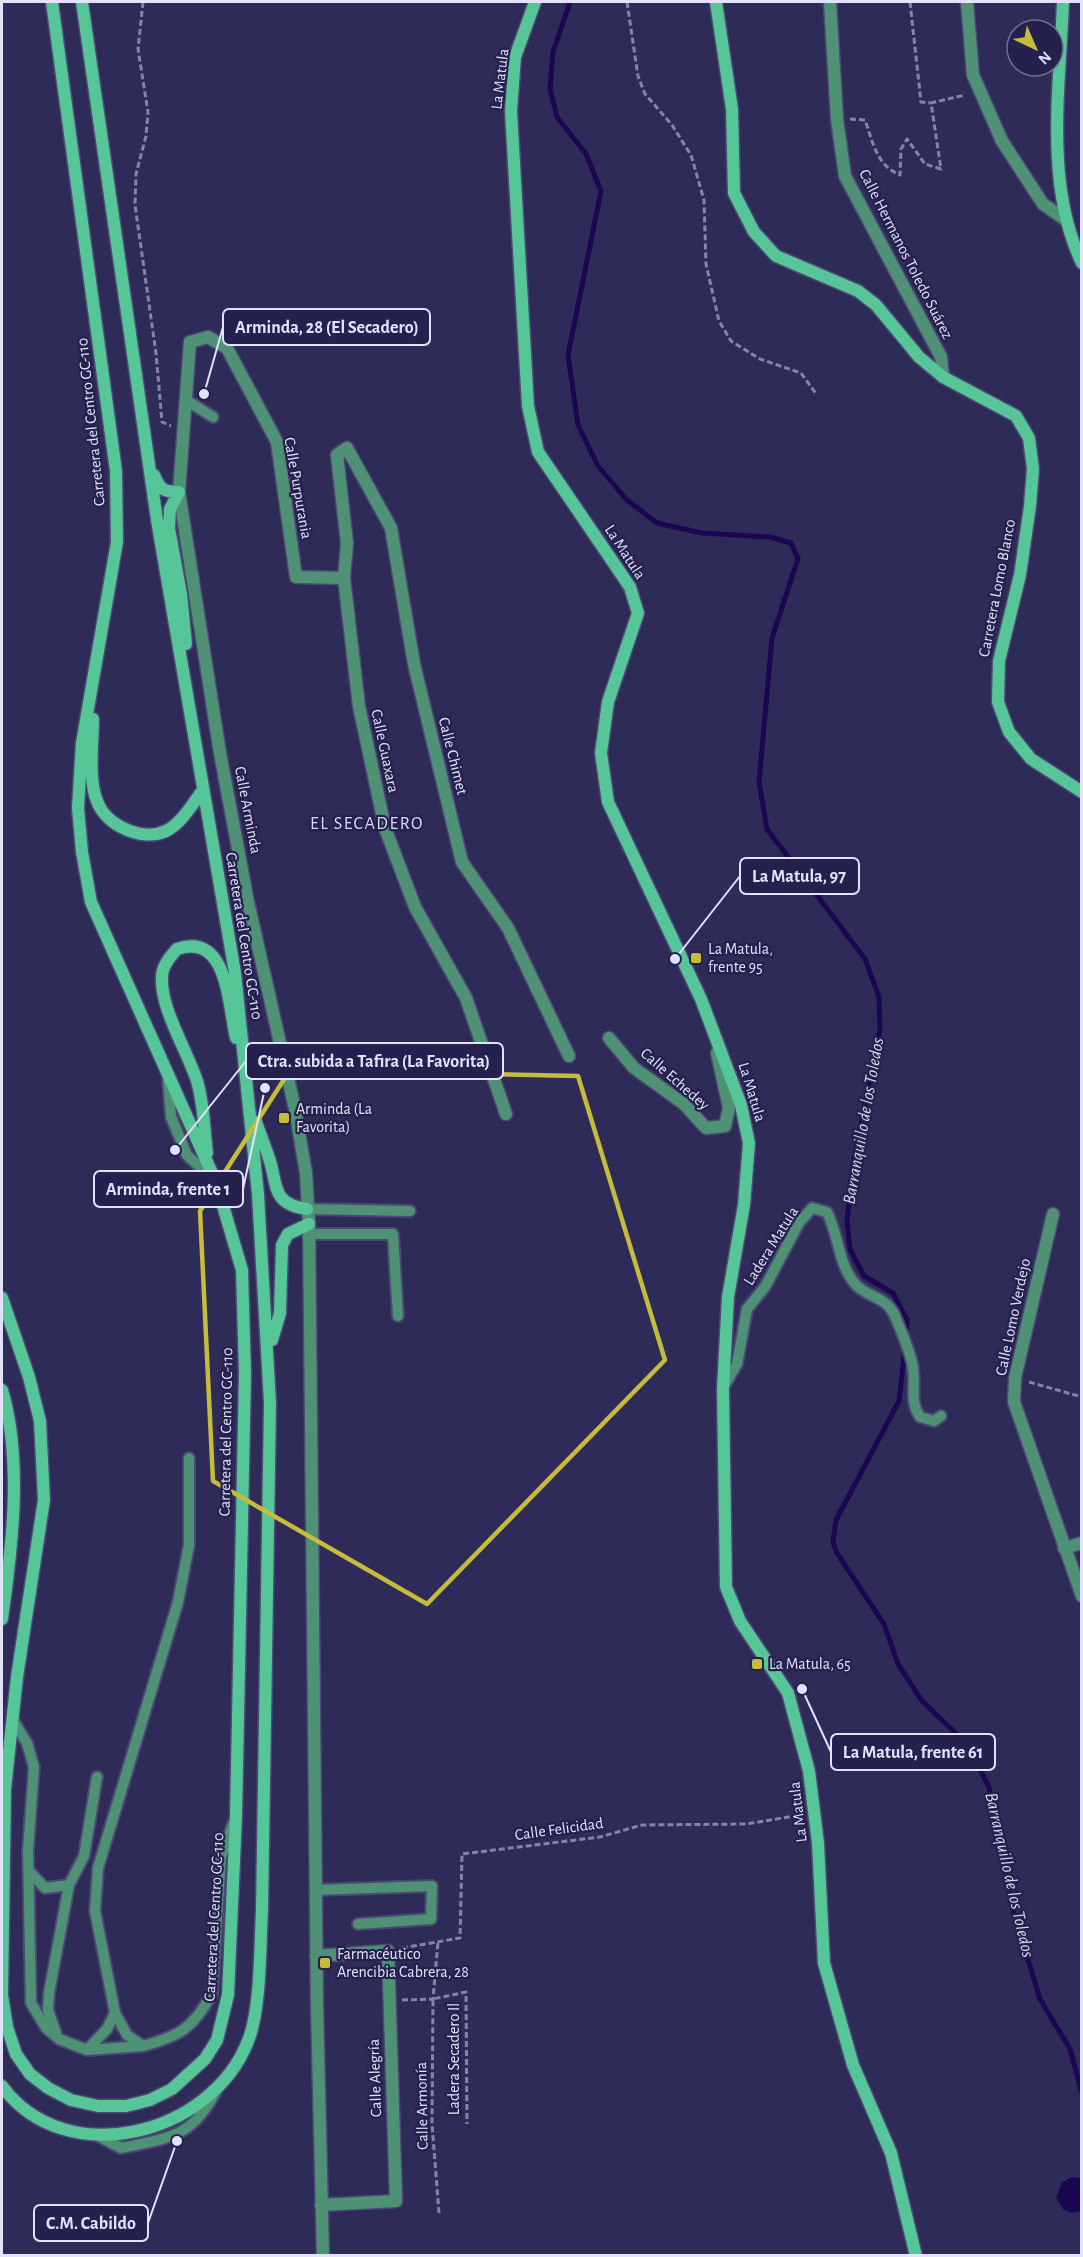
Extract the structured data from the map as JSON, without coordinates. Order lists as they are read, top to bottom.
{
  "streets": {
    "main road": ["La Matula", "Carretera del Centro GC-110", "Carretera Lomo Blanco"],
    "street": [
      "Calle Hermanos Toledo Suárez",
      "Calle Purpurania",
      "Calle Guaxara",
      "Calle Chimet",
      "Calle Arminda",
      "Calle Echedey",
      "Calle Lomo Verdejo",
      "Calle Alegría"
    ],
    "lane": ["Ladera Matula"],
    "path": ["Calle Felicidad", "Ladera Secadero Il", "Calle Armonía"]
  },
  "crossings": [
    ["La Matula", "Calle Echedey"],
    ["La Matula", "Ladera Matula"],
    ["La Matula", "Calle Felicidad"],
    ["Calle Hermanos Toledo Suárez", "Carretera Lomo Blanco"],
    ["Calle Purpurania", "Calle Guaxara"],
    ["Calle Purpurania", "Calle Arminda"],
    ["Calle Guaxara", "Calle Chimet"],
    ["Calle Arminda", "Calle Alegría"],
    ["Calle Felicidad", "Calle Armonía"],
    ["Ladera Secadero Il", "Calle Armonía"]
  ],
  "districts": ["EL SECADERO"],
  "water": ["Barranquillo de los Toledos"],
  "places": {
    "other": [
      "Arminda, 28 (El Secadero)",
      "La Matula, 97",
      "Arminda, frente 1",
      "Ctra. subida a Tafira (La Favorita)",
      "La Matula, frente 61",
      "C.M. Cabildo"
    ],
    "transit": [
      "La Matula, frente 95",
      "Arminda (La Favorita)",
      "La Matula, 65",
      "Farmacéutico Arencibia Cabrera, 28"
    ]
  },
  "north": "bottom right"
}
